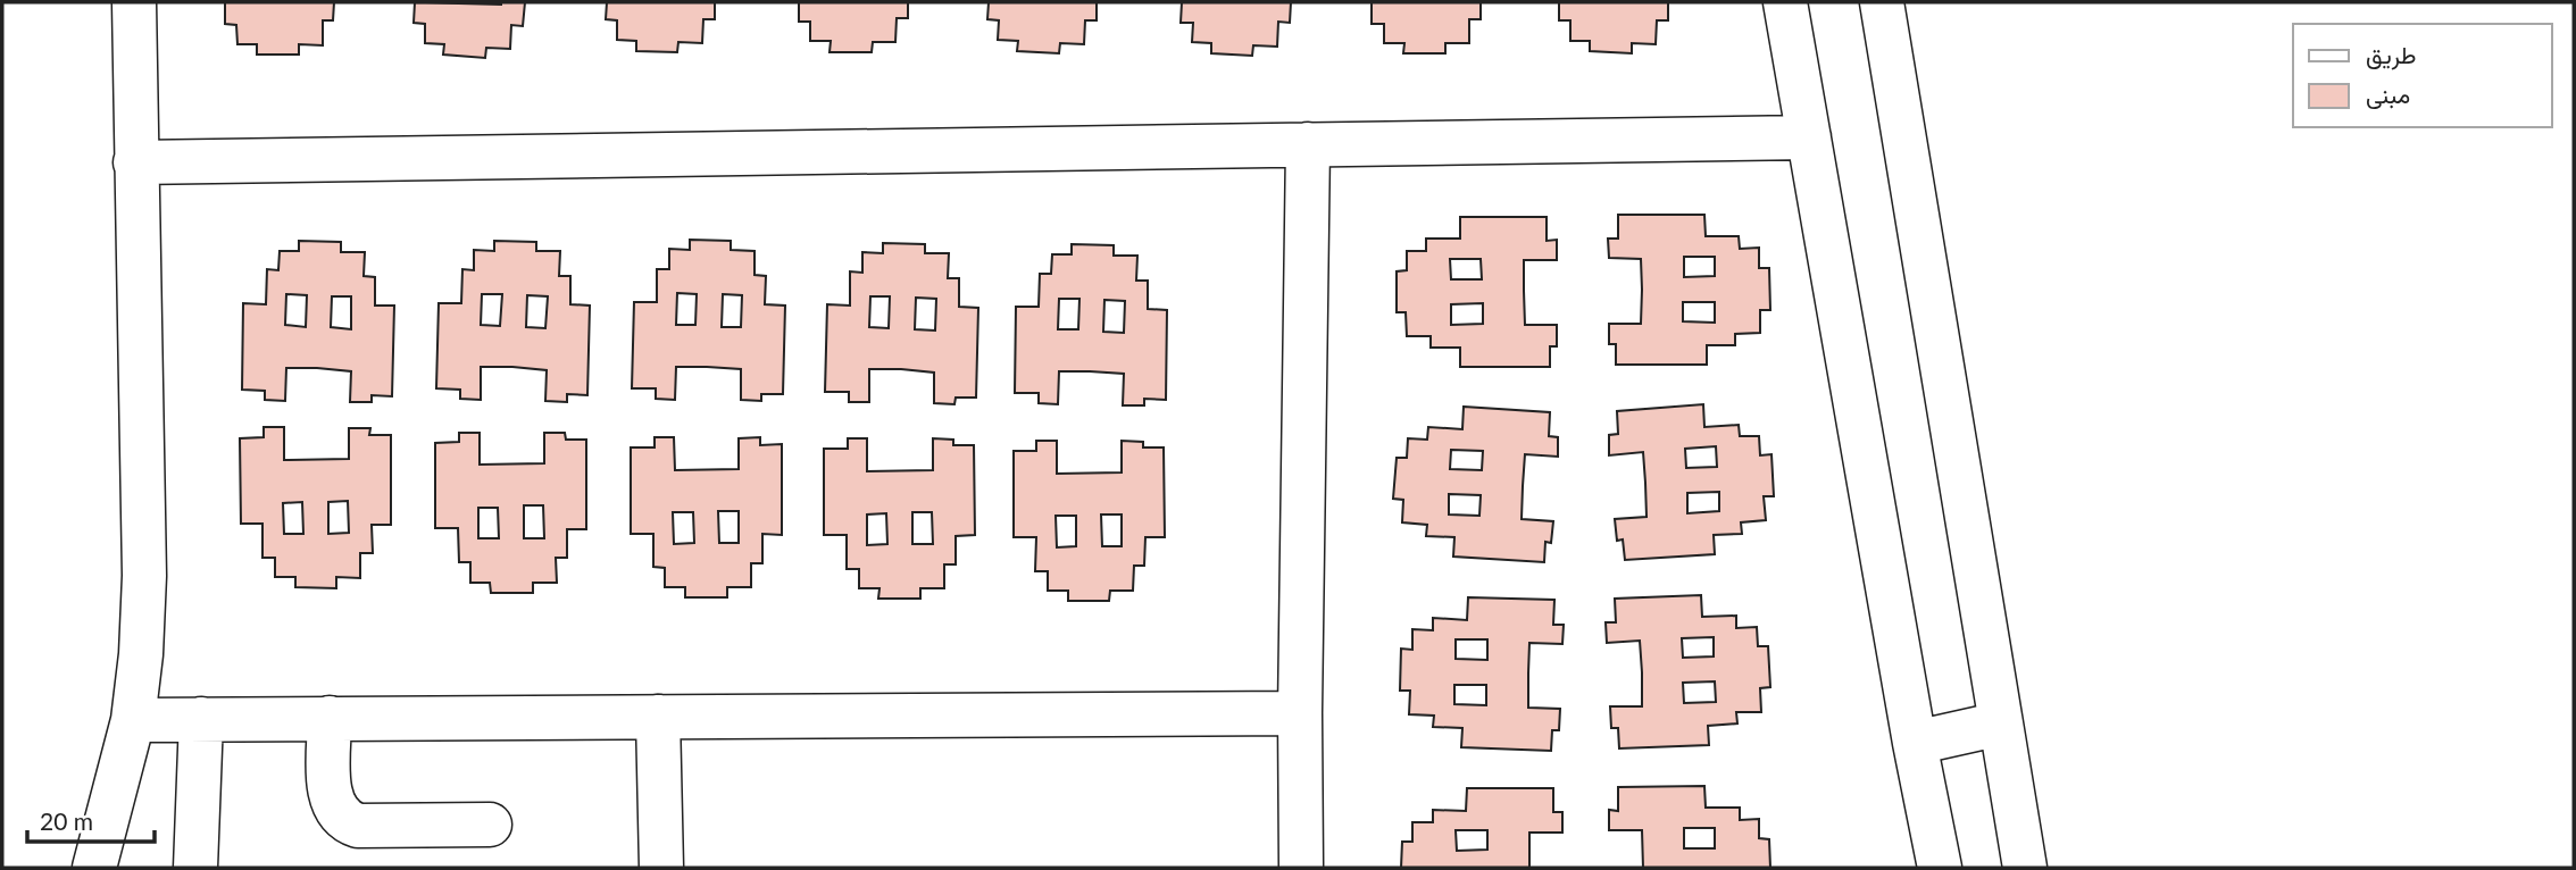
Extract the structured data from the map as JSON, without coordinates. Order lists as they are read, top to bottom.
{
  "legend": ["طريق", "مبنى"],
  "scale_bar": "20 m"
}
